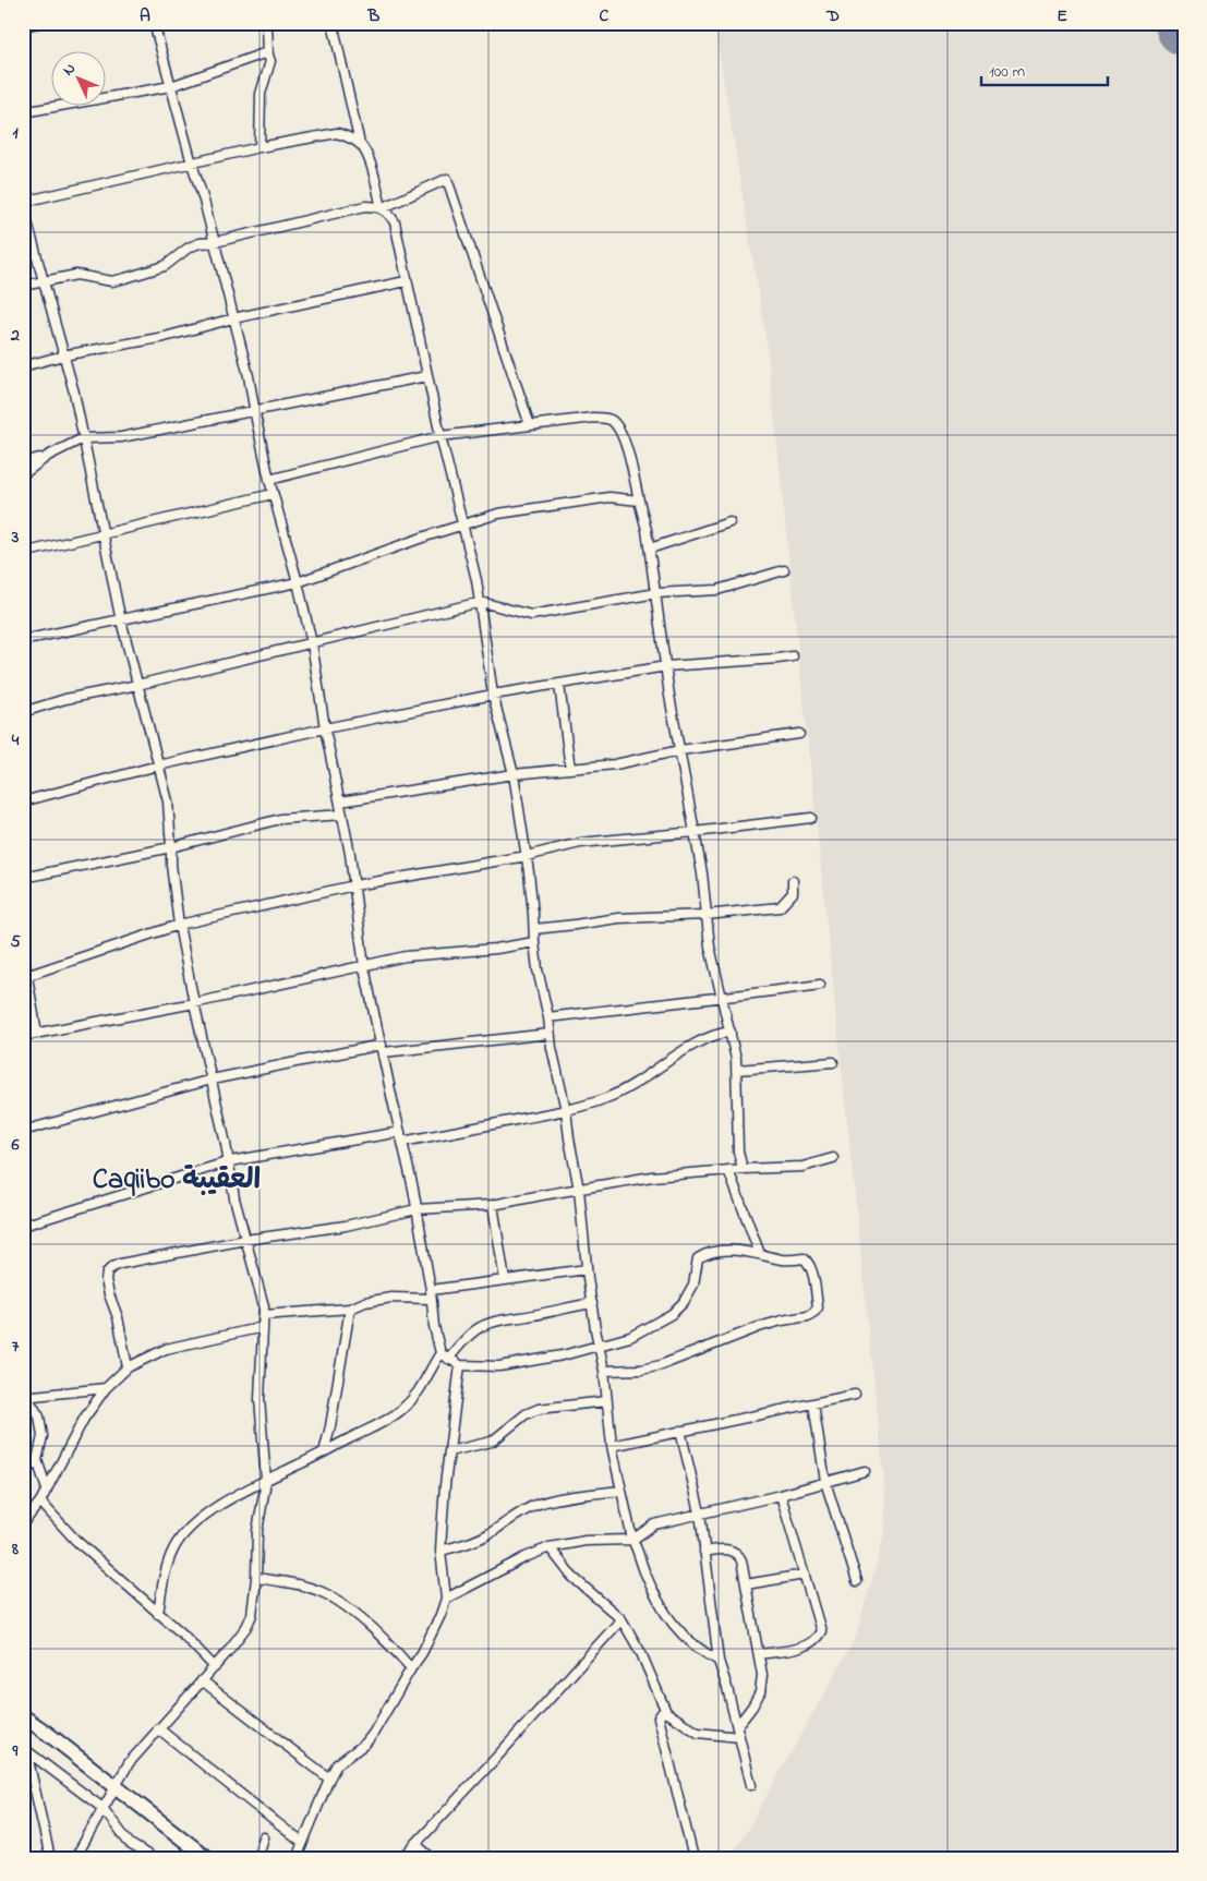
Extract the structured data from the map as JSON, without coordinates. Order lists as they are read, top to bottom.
{
  "districts": ["Caqiibo العقيبة"],
  "scale_bar": "100 m",
  "north": "top left",
  "grid": {
    "columns": [
      "A",
      "B",
      "C",
      "D",
      "E"
    ],
    "rows": [
      "1",
      "2",
      "3",
      "4",
      "5",
      "6",
      "7",
      "8",
      "9"
    ]
  }
}
